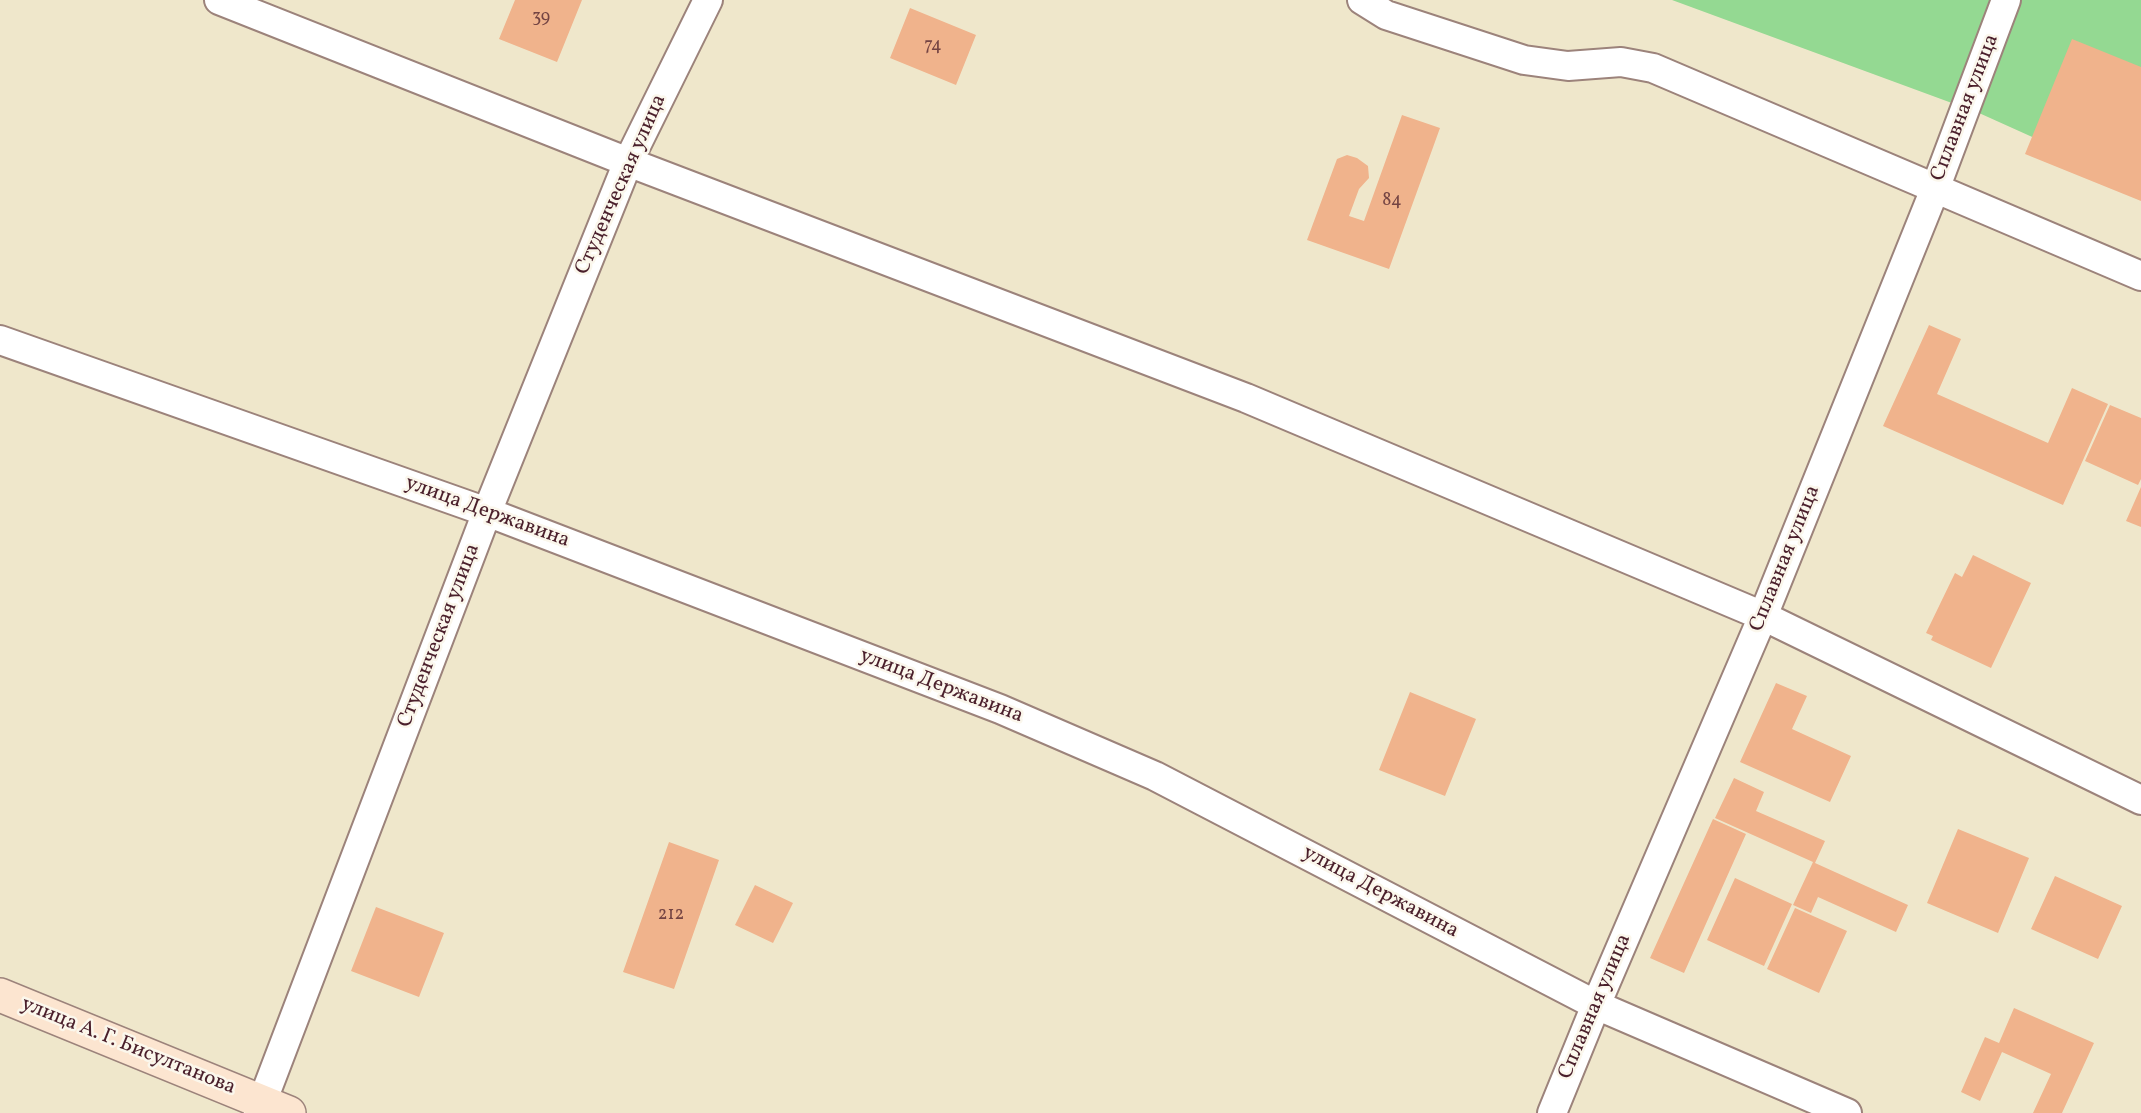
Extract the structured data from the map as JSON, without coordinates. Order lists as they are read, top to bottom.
{
  "streets": {
    "street": [
      "Сплавная улица",
      "Студенческая улица",
      "улица Державина",
      "улица А. Г. Бисултанова"
    ]
  },
  "crossings": [
    ["Сплавная улица", "улица Державина"],
    ["Студенческая улица", "улица Державина"],
    ["Студенческая улица", "улица А. Г. Бисултанова"]
  ],
  "house_numbers": [
    "39",
    "74",
    "84",
    "212"
  ]
}
